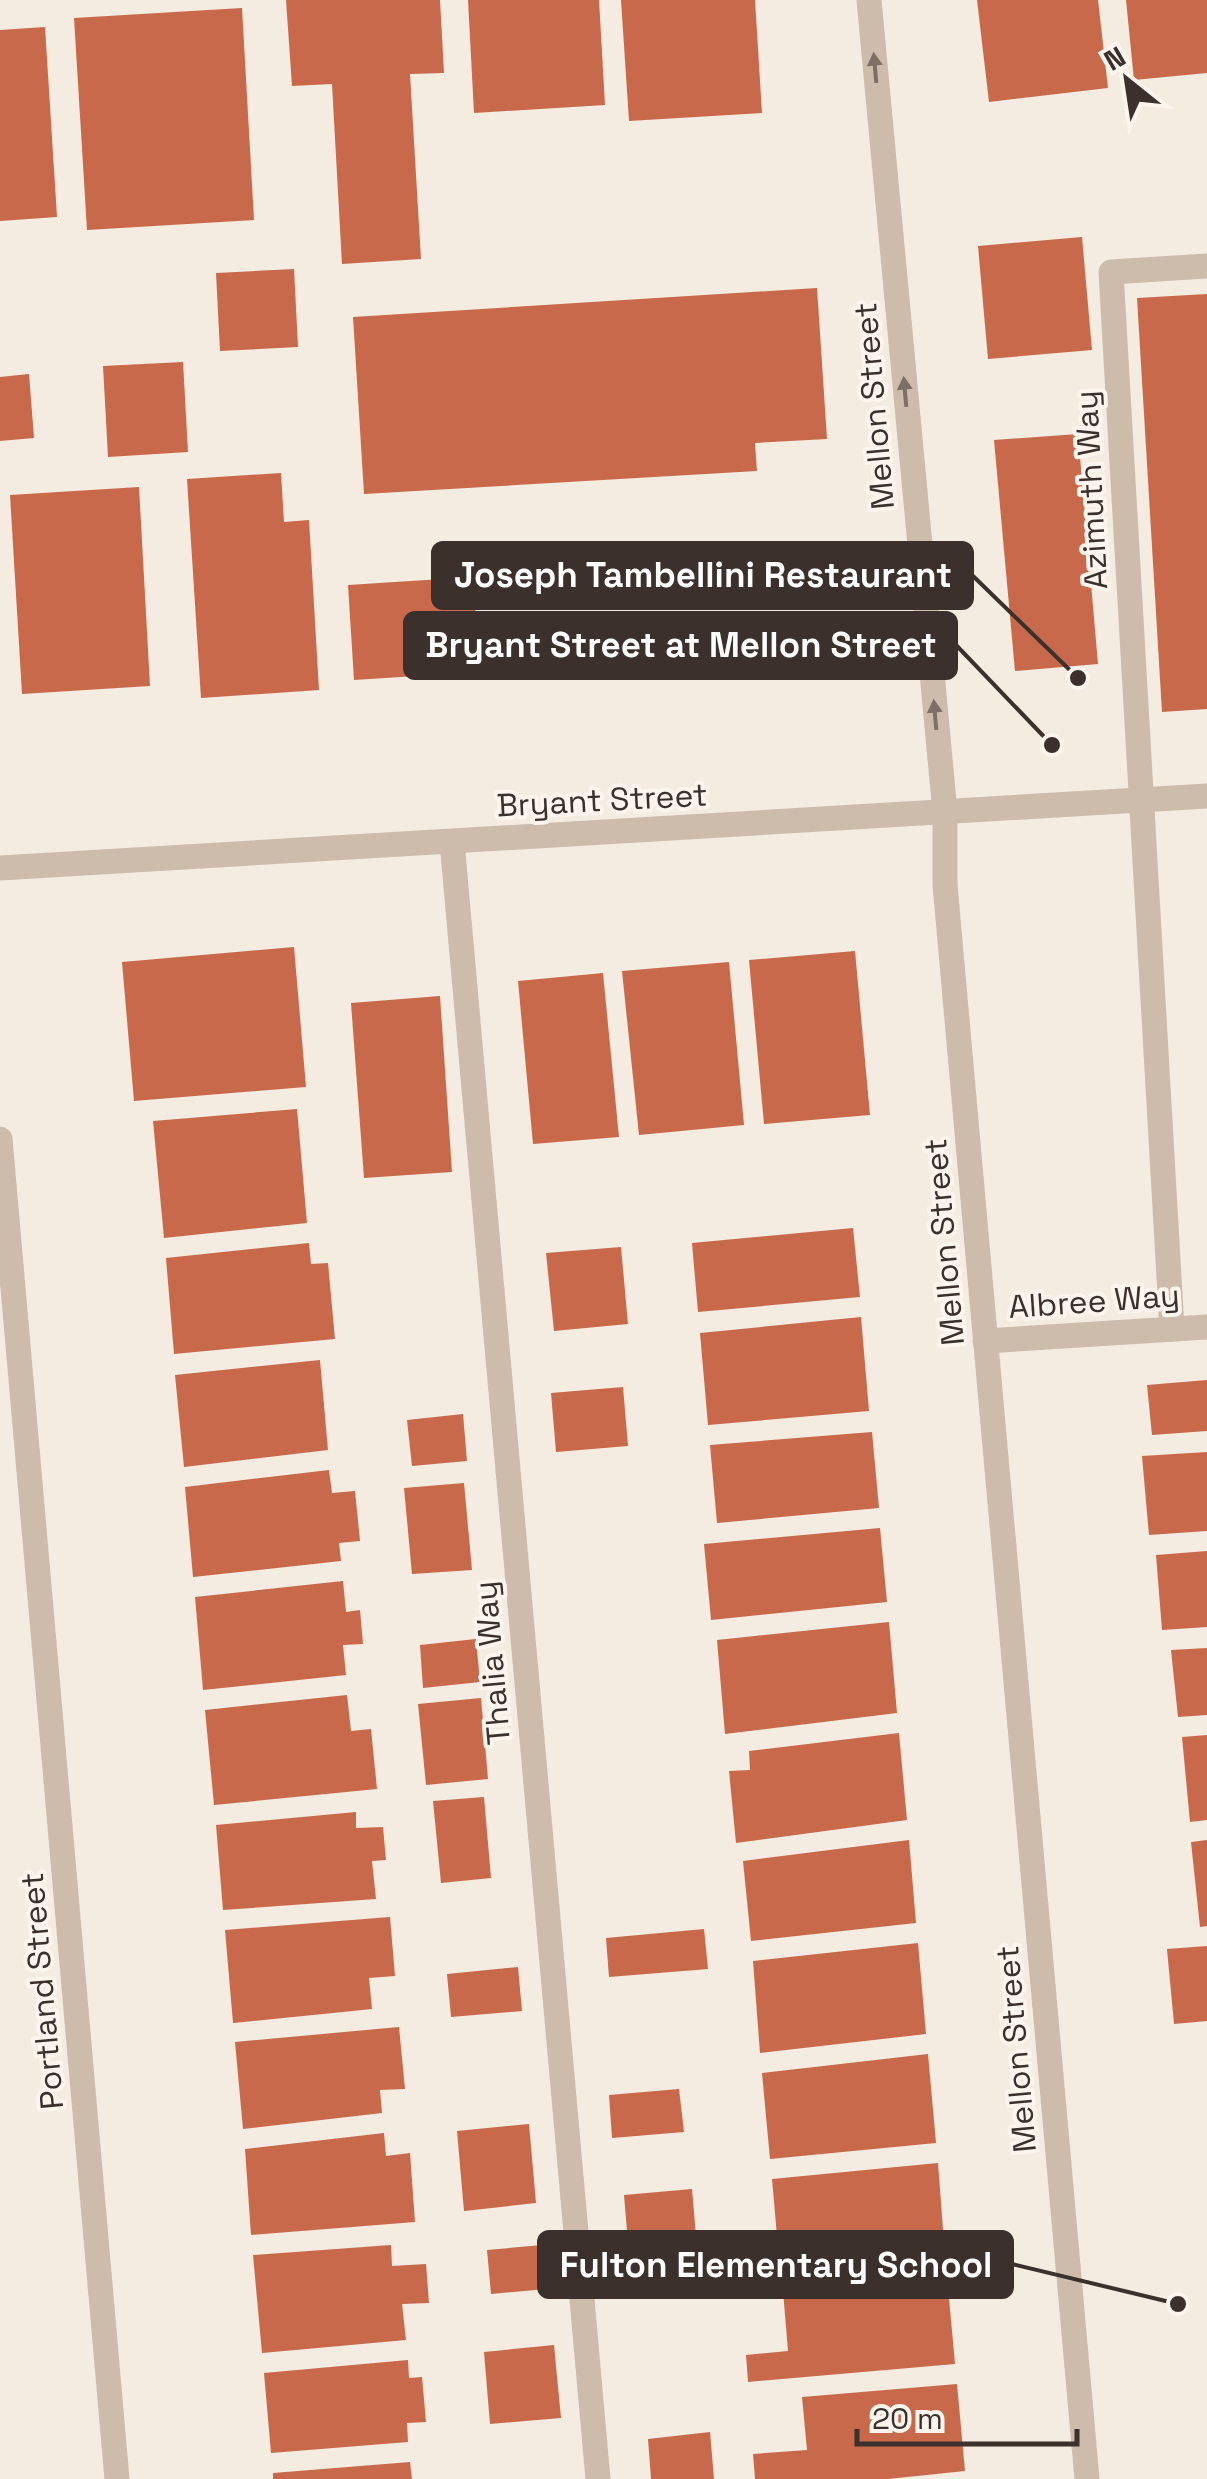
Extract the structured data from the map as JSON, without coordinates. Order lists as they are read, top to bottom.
{
  "streets": {
    "street": [
      "Mellon Street",
      "Azimuth Way",
      "Bryant Street",
      "Albree Way",
      "Thalia Way",
      "Portland Street"
    ]
  },
  "crossings": [
    ["Mellon Street", "Bryant Street"],
    ["Mellon Street", "Albree Way"],
    ["Azimuth Way", "Bryant Street"],
    ["Bryant Street", "Thalia Way"]
  ],
  "places": ["Joseph Tambellini Restaurant", "Bryant Street at Mellon Street", "Fulton Elementary School"],
  "scale_bar": "20 m",
  "north": "top left"
}
